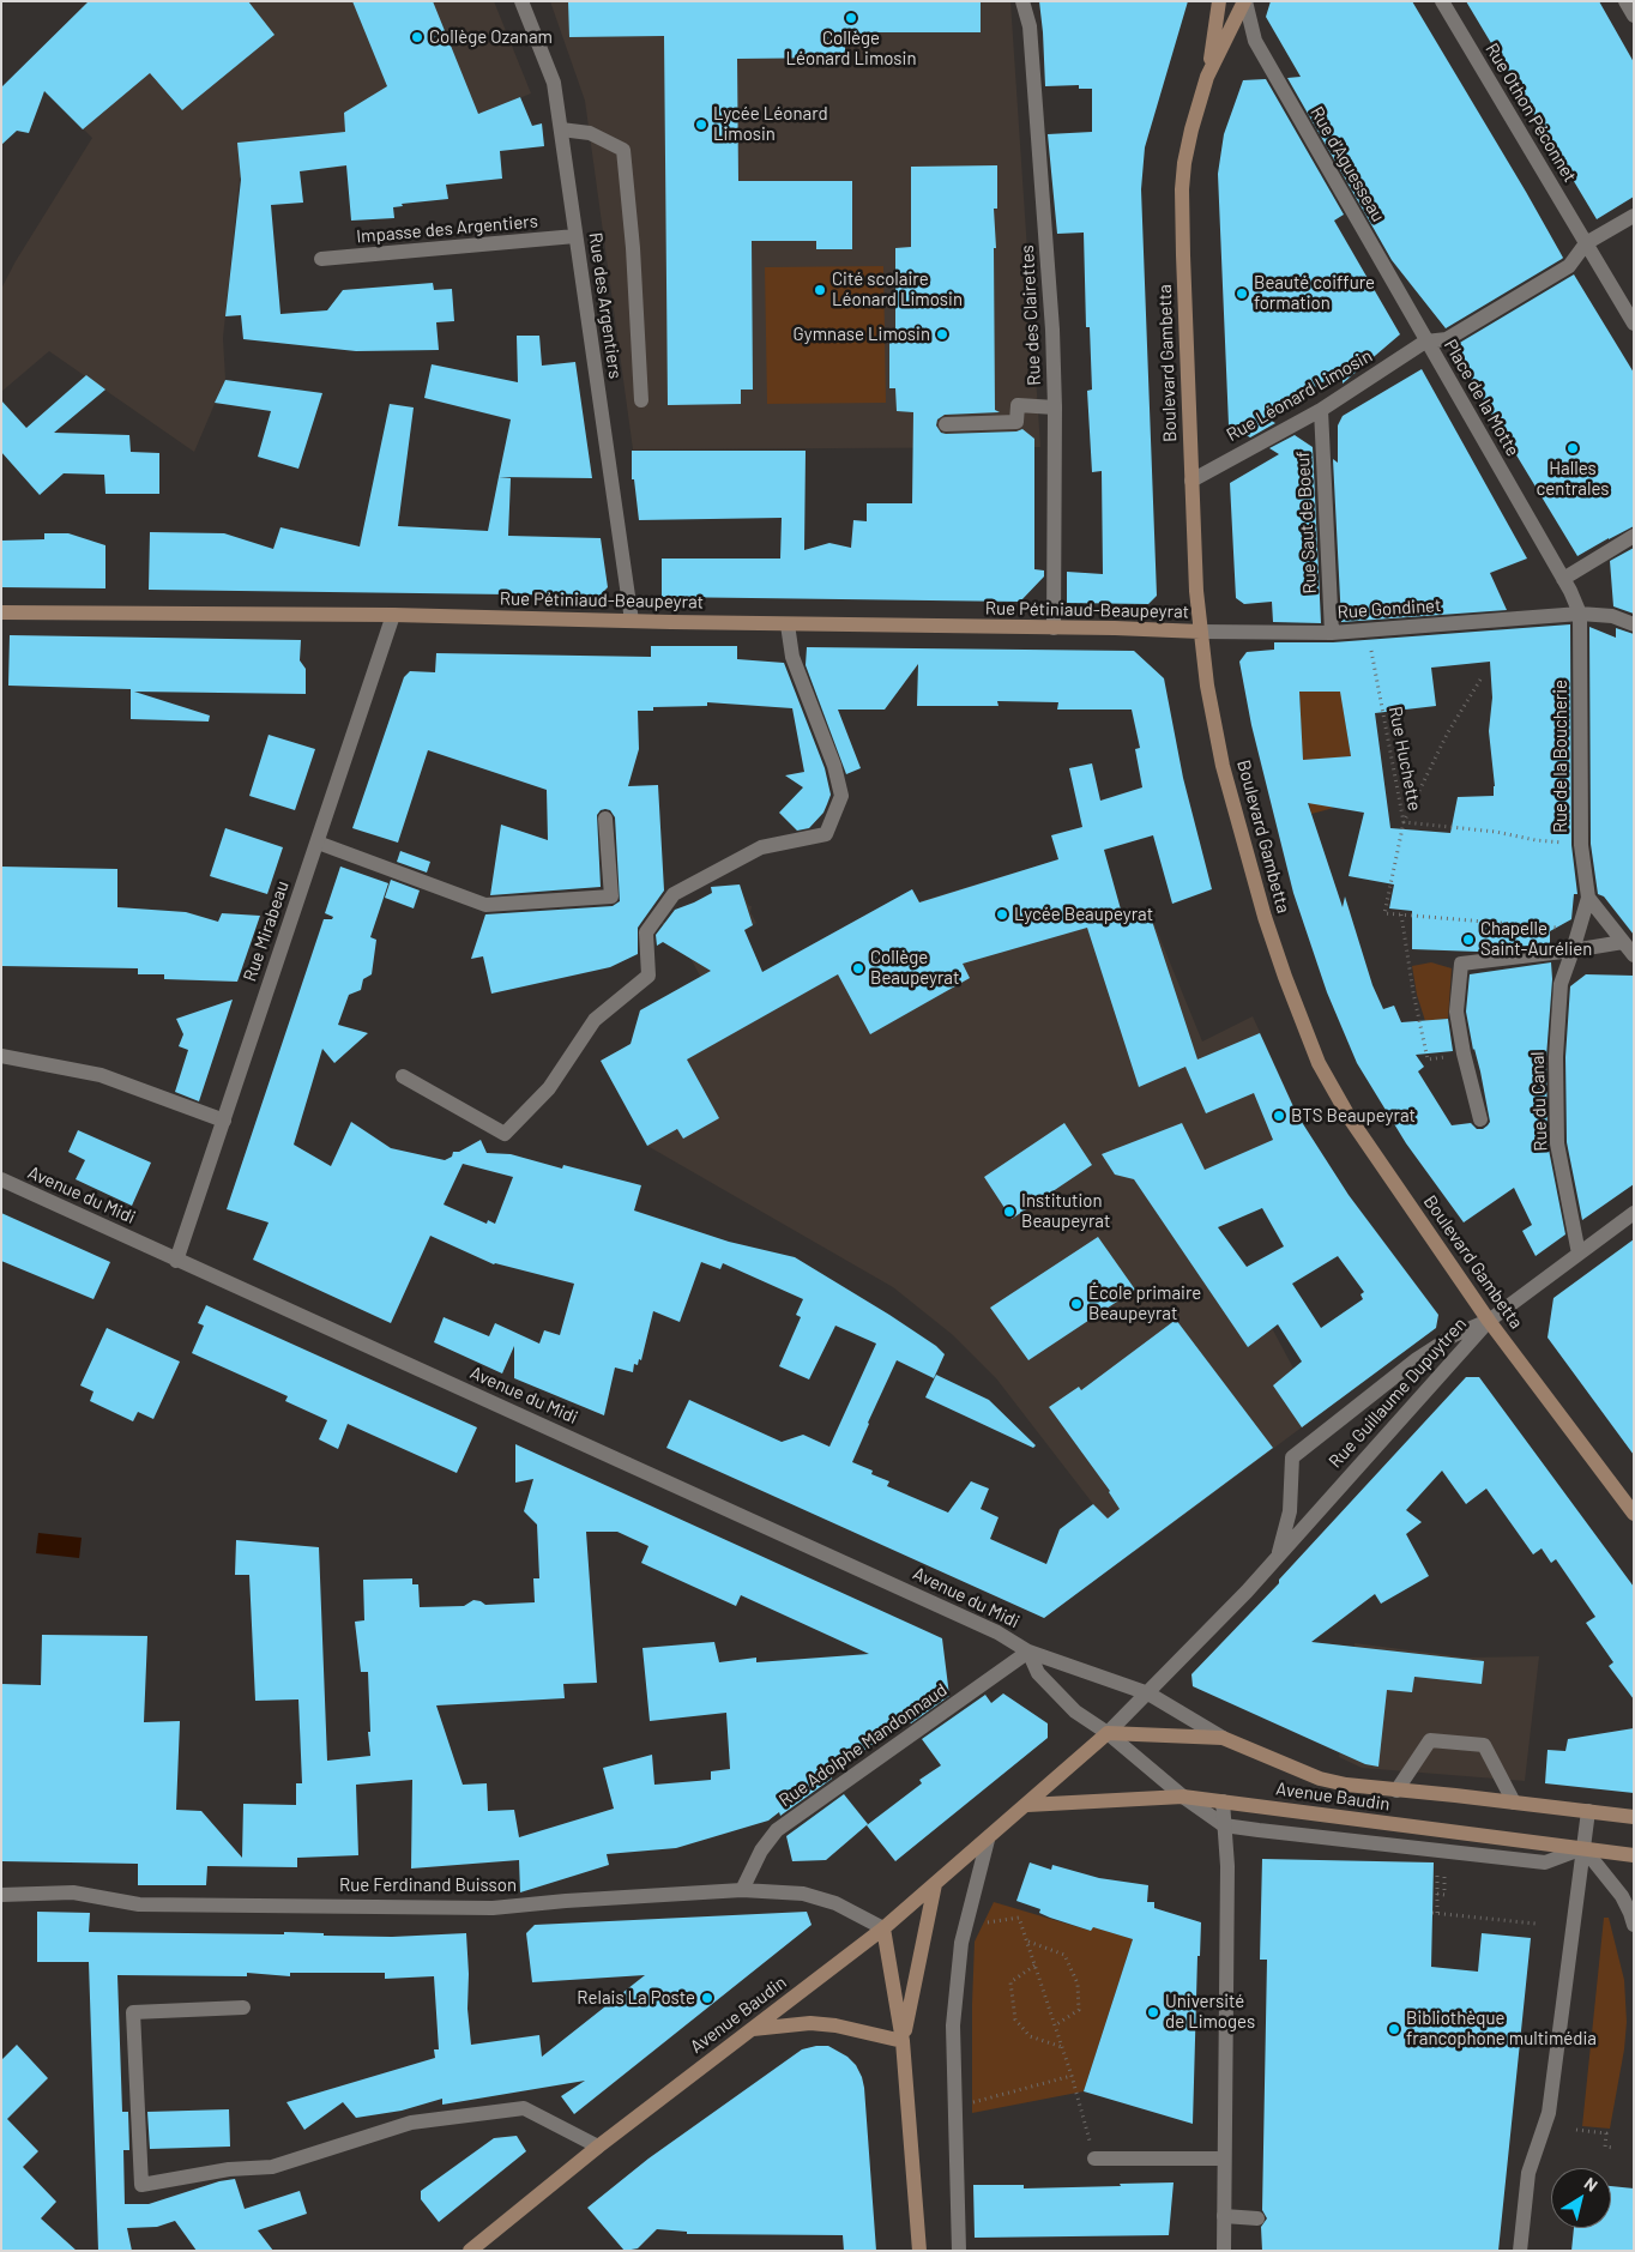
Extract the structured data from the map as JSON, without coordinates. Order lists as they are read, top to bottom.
{
  "streets": {
    "main road": ["Boulevard Gambetta", "Rue Pétiniaud-Beaupeyrat", "Avenue Baudin"],
    "street": [
      "Rue Othon Péconnet",
      "Rue d'Aguesseau",
      "Impasse des Argentiers",
      "Rue des Argentiers",
      "Rue des Clairettes",
      "Rue Léonard Limosin",
      "Place de la Motte",
      "Rue Saut de Boeuf",
      "Rue Gondinet",
      "Rue de la Boucherie",
      "Rue Mirabeau",
      "Rue du Canal",
      "Avenue du Midi",
      "Rue Guillaume Dupuytren",
      "Rue Adolphe Mandonnaud",
      "Rue Ferdinand Buisson"
    ],
    "path": ["Rue Huchette"]
  },
  "crossings": [
    ["Rue Othon Péconnet", "Place de la Motte"],
    ["Rue d'Aguesseau", "Boulevard Gambetta"],
    ["Rue d'Aguesseau", "Rue Léonard Limosin"],
    ["Rue d'Aguesseau", "Place de la Motte"],
    ["Impasse des Argentiers", "Rue des Argentiers"],
    ["Rue des Argentiers", "Rue Pétiniaud-Beaupeyrat"],
    ["Rue des Clairettes", "Rue Pétiniaud-Beaupeyrat"],
    ["Boulevard Gambetta", "Rue Léonard Limosin"],
    ["Boulevard Gambetta", "Rue Pétiniaud-Beaupeyrat"],
    ["Boulevard Gambetta", "Rue Gondinet"],
    ["Boulevard Gambetta", "Rue Guillaume Dupuytren"],
    ["Rue Léonard Limosin", "Place de la Motte"],
    ["Rue Léonard Limosin", "Rue Saut de Boeuf"],
    ["Place de la Motte", "Rue Gondinet"],
    ["Place de la Motte", "Rue de la Boucherie"],
    ["Rue Saut de Boeuf", "Rue Gondinet"],
    ["Rue Pétiniaud-Beaupeyrat", "Rue Gondinet"],
    ["Rue Pétiniaud-Beaupeyrat", "Rue Mirabeau"],
    ["Rue Gondinet", "Rue de la Boucherie"],
    ["Rue Gondinet", "Rue Huchette"],
    ["Rue de la Boucherie", "Rue Huchette"],
    ["Rue de la Boucherie", "Rue du Canal"],
    ["Rue Mirabeau", "Avenue du Midi"],
    ["Avenue du Midi", "Rue Guillaume Dupuytren"],
    ["Avenue du Midi", "Rue Adolphe Mandonnaud"],
    ["Avenue du Midi", "Avenue Baudin"],
    ["Rue Guillaume Dupuytren", "Avenue Baudin"],
    ["Rue Adolphe Mandonnaud", "Rue Ferdinand Buisson"],
    ["Avenue Baudin", "Rue Ferdinand Buisson"]
  ],
  "places": [
    "Collège Léonard Limosin",
    "Collège Ozanam",
    "Lycée Léonard Limosin",
    "Cité scolaire Léonard Limosin",
    "Beauté coiffure formation",
    "Gymnase Limosin",
    "Halles centrales",
    "Lycée Beaupeyrat",
    "Chapelle Saint-Aurélien",
    "Collège Beaupeyrat",
    "BTS Beaupeyrat",
    "Institution Beaupeyrat",
    "École primaire Beaupeyrat",
    "Relais La Poste",
    "Université de Limoges",
    "Bibliothèque francophone multimédia"
  ],
  "north": "top right"
}
